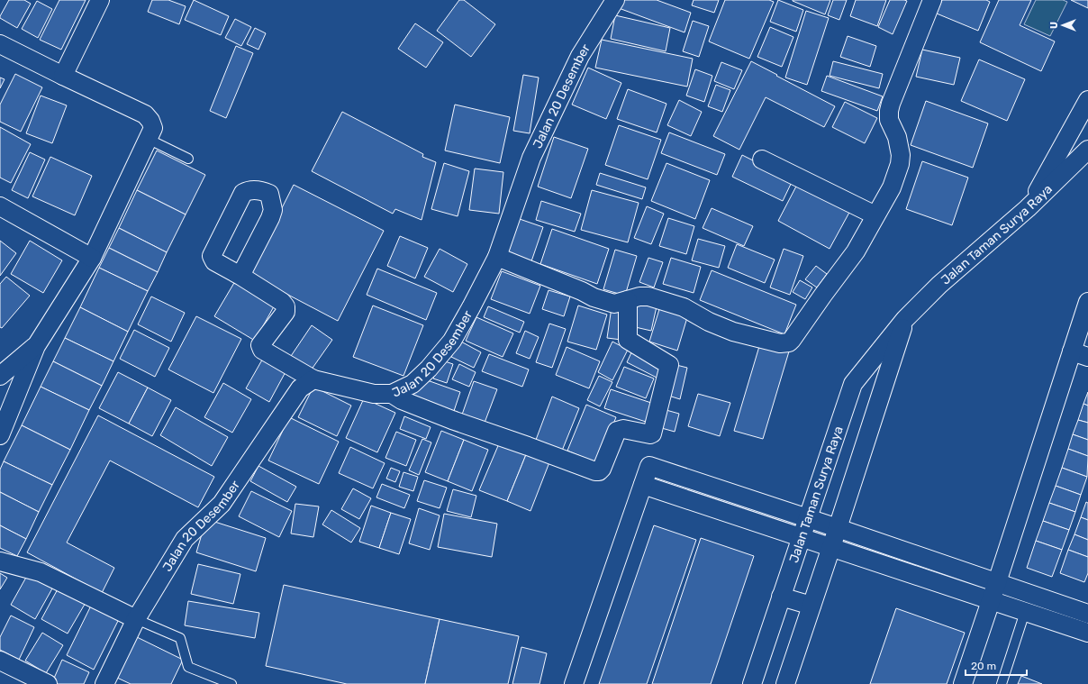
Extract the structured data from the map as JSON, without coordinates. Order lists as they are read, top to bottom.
{
  "streets": {
    "street": ["Jalan 20 Desember", "Jalan Taman Surya Raya"]
  },
  "scale_bar": "20 m",
  "north": "left"
}
